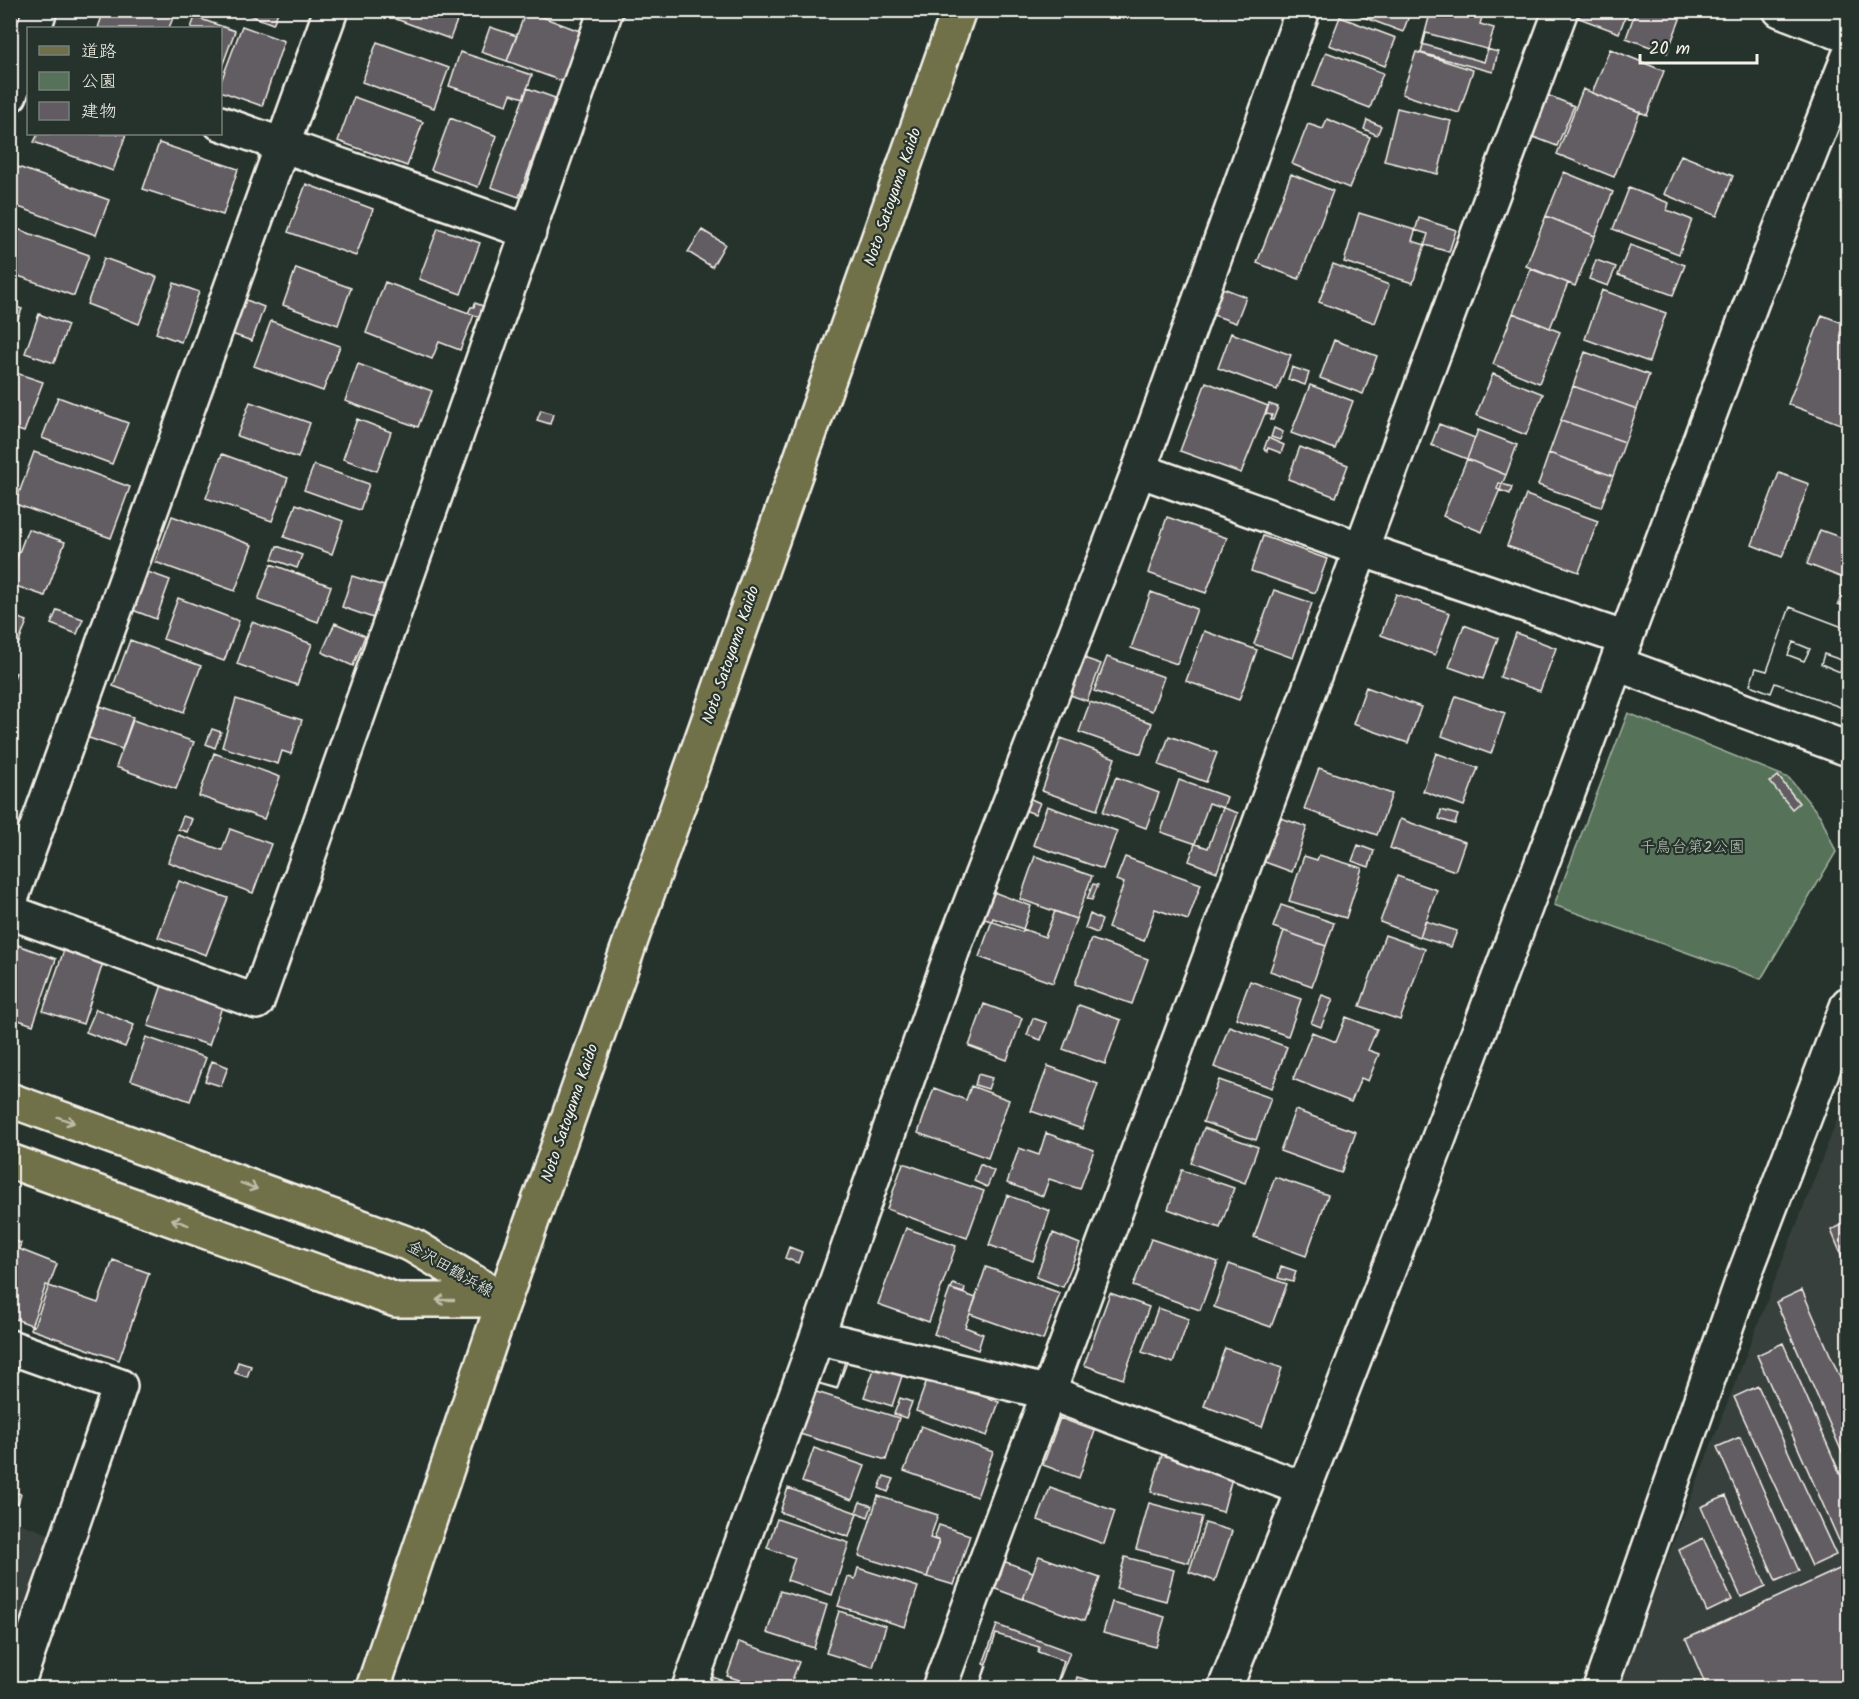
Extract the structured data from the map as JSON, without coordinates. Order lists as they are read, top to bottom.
{
  "streets": {
    "main road": ["Noto Satoyama Kaido", "金沢田鶴浜線"]
  },
  "crossings": [
    ["Noto Satoyama Kaido", "金沢田鶴浜線"]
  ],
  "parks": ["千鳥台第2公園"],
  "legend": ["道路", "公園", "建物"],
  "scale_bar": "20 m"
}
